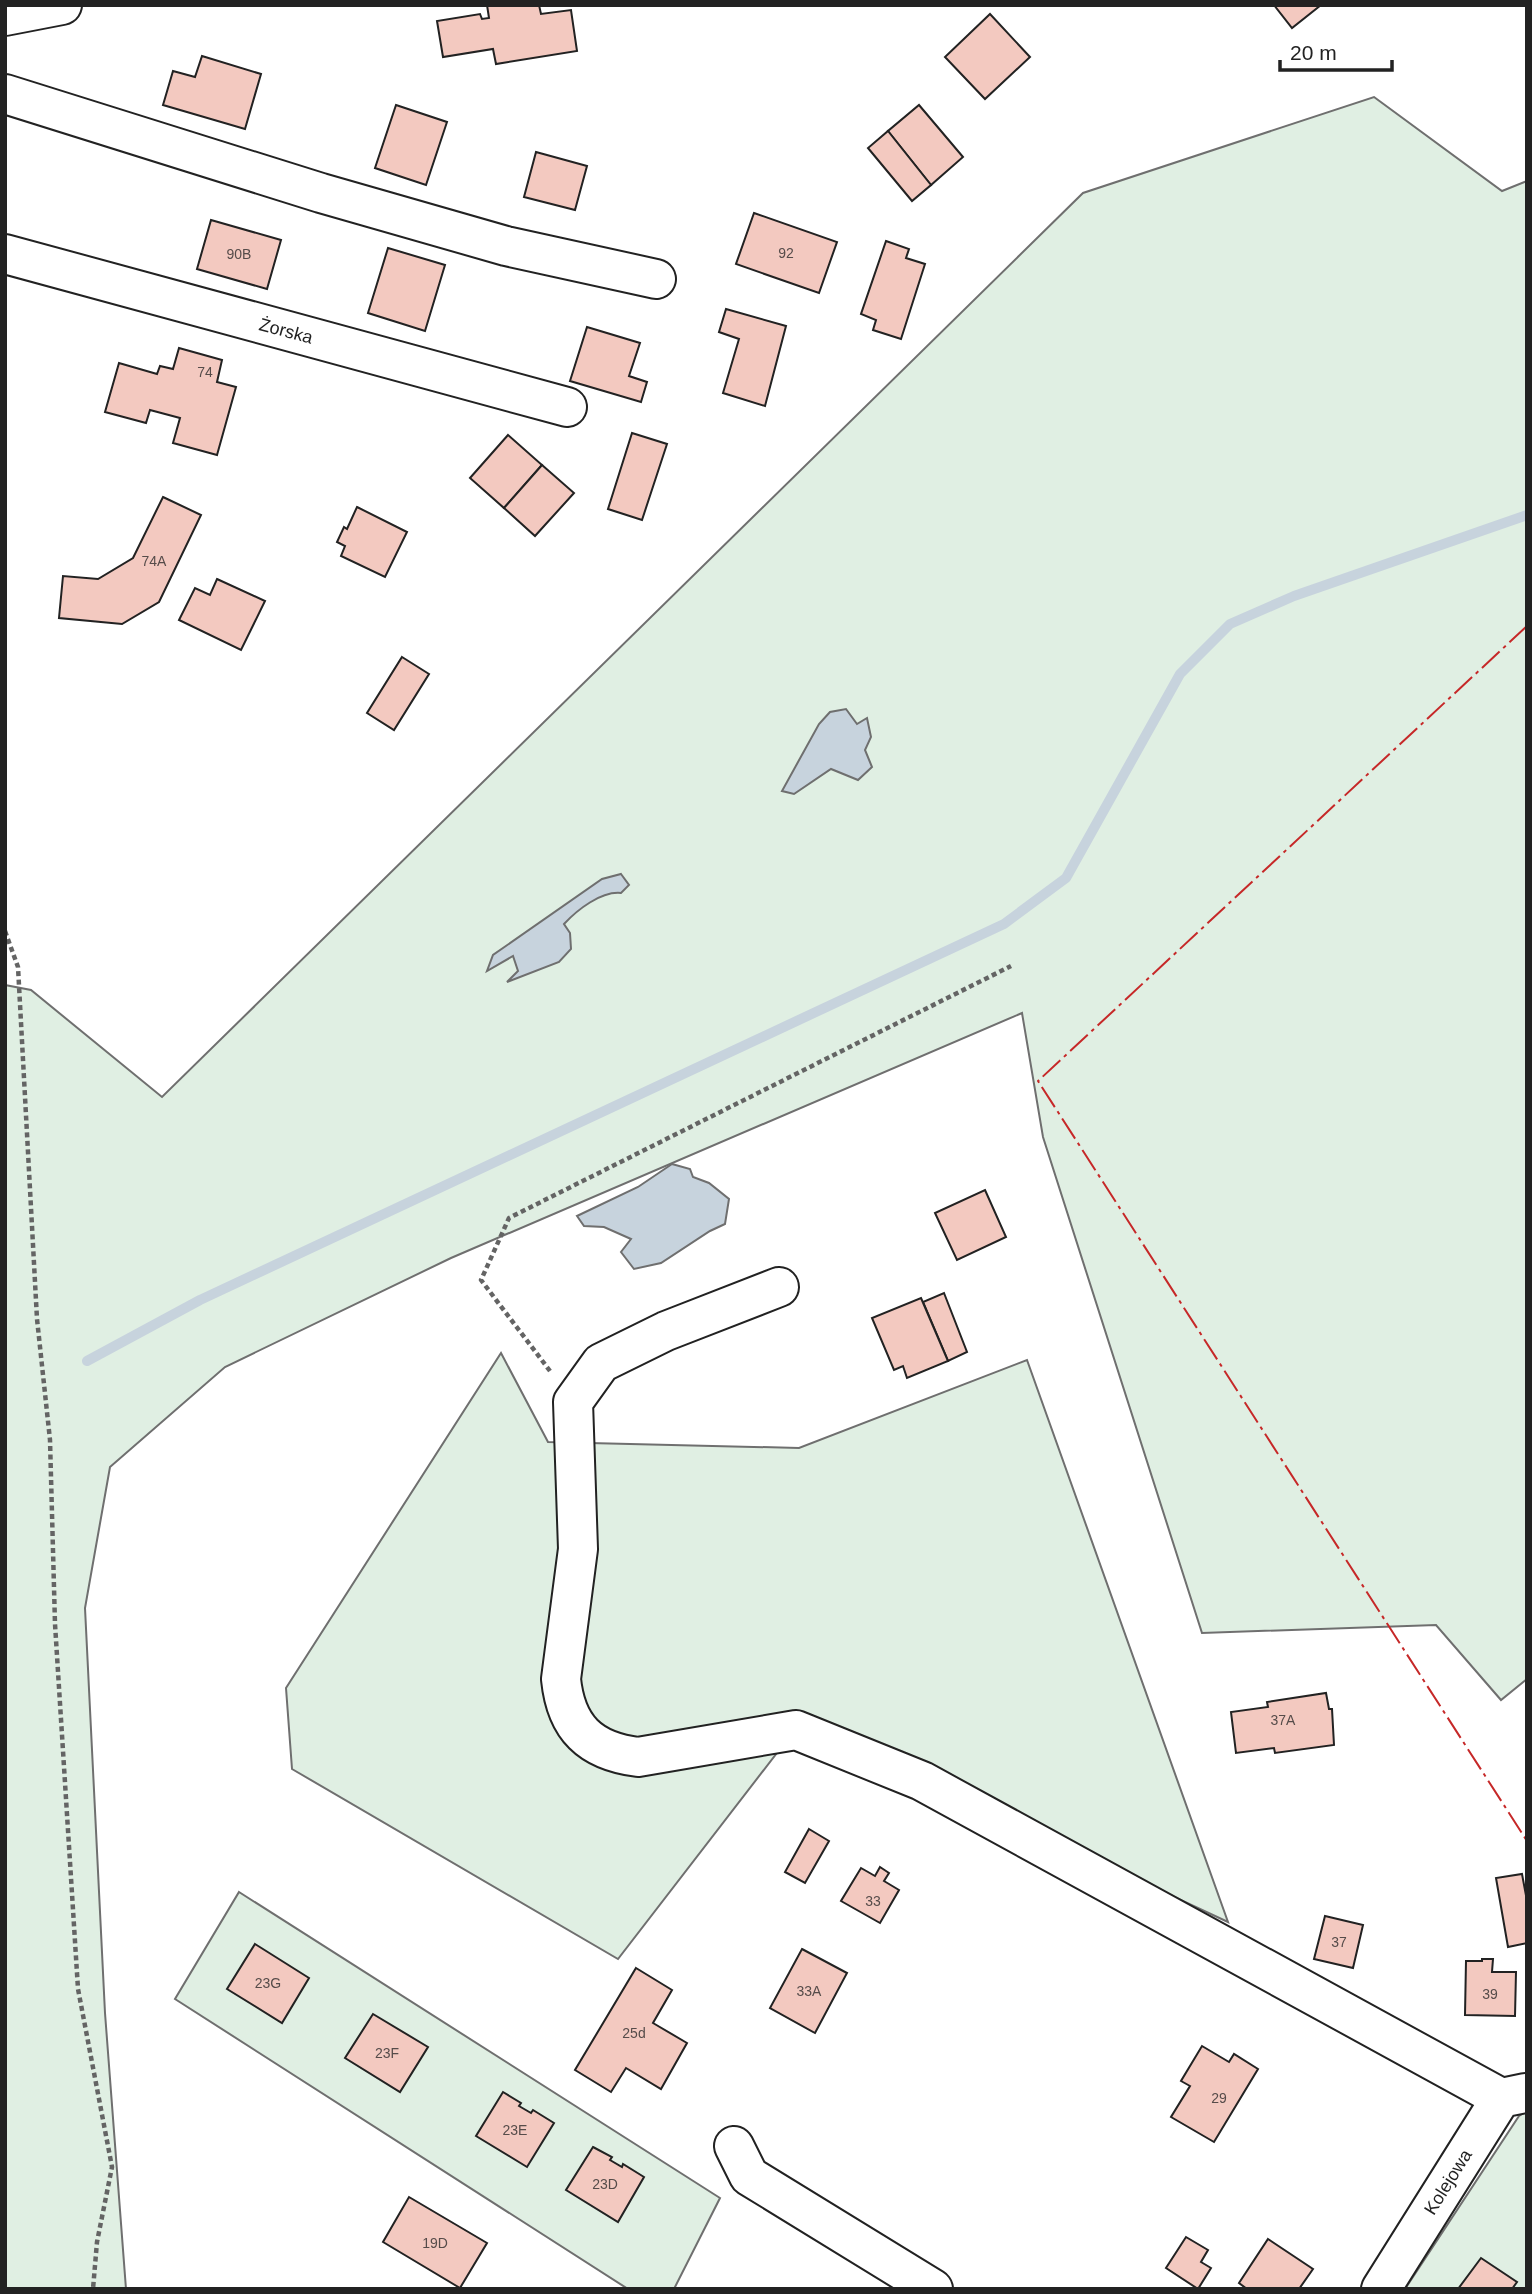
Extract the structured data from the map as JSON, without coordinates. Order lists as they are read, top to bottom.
{
  "streets": {
    "street": ["Żorska", "Kolejowa"]
  },
  "house_numbers": [
    "92",
    "90B",
    "74",
    "74A",
    "37A",
    "33",
    "37",
    "23G",
    "33A",
    "39",
    "25d",
    "23F",
    "29",
    "23E",
    "23D",
    "19D"
  ],
  "scale_bar": "20 m"
}
